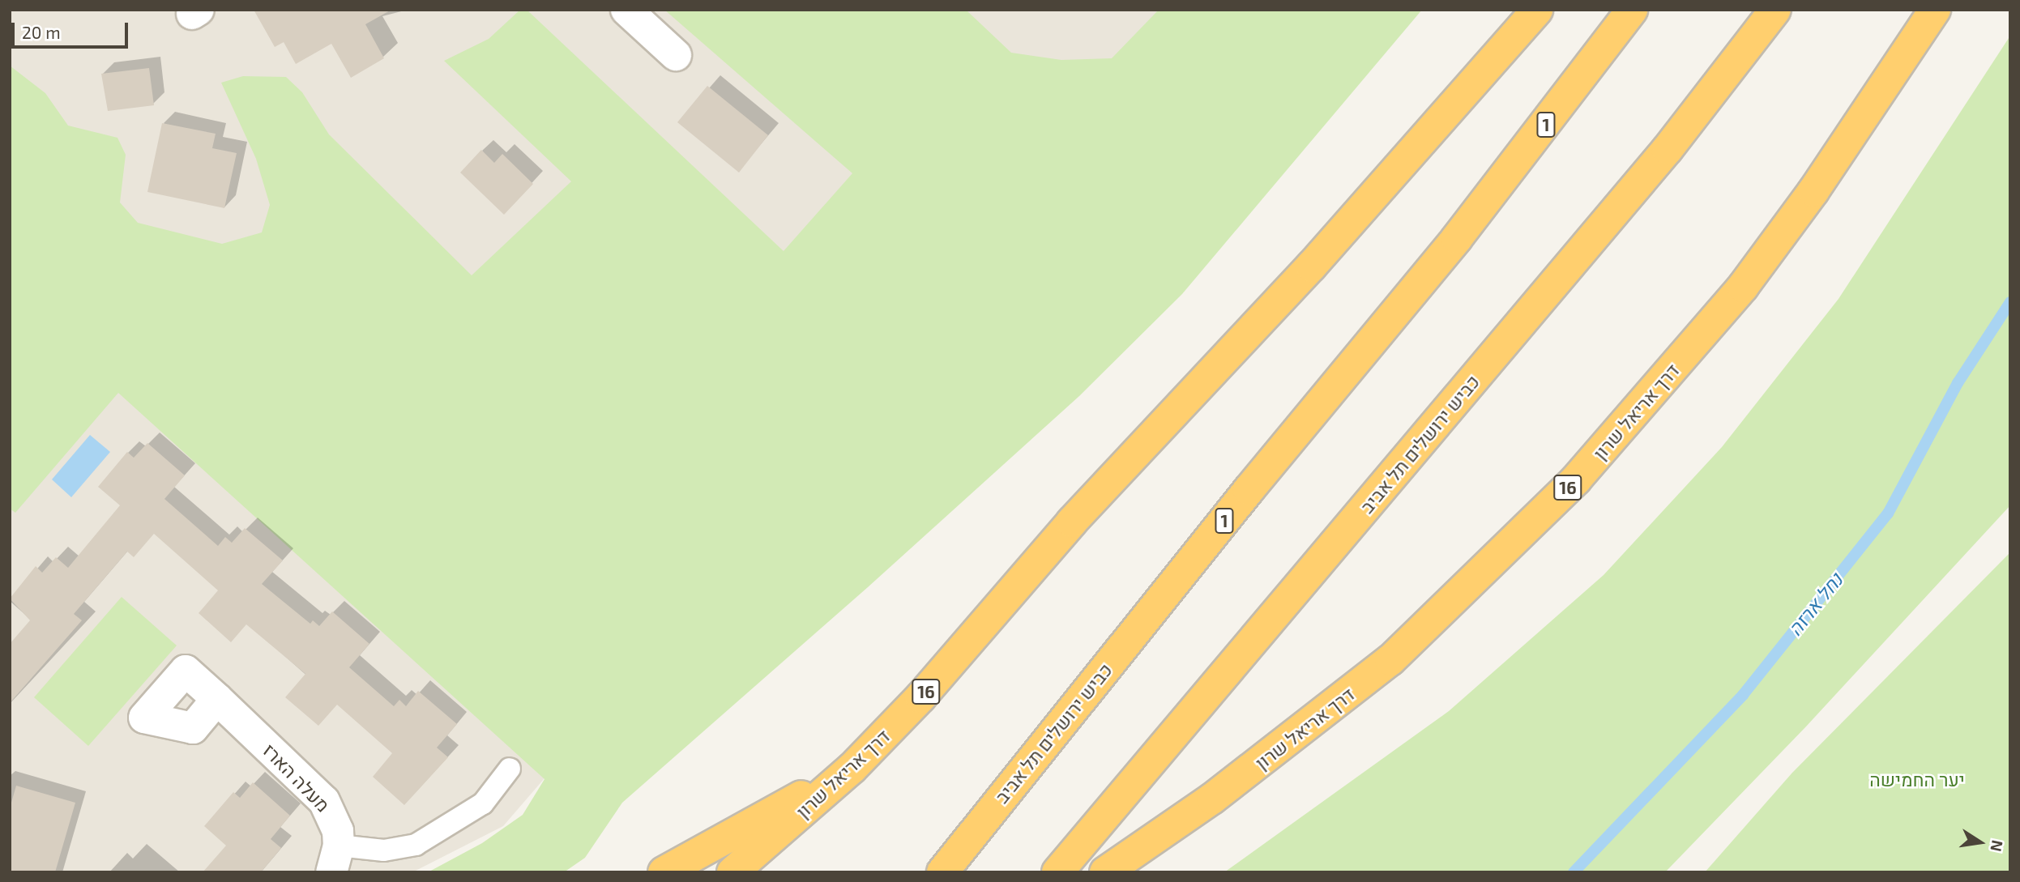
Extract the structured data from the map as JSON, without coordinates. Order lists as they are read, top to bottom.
{
  "streets": {
    "highway": [
      "1",
      "דרך אריאל שרון",
      "כביש ירושלים תל אביב",
      "16"
    ],
    "street": ["מעלה הארז"]
  },
  "water": ["נחל ארזה"],
  "parks": ["יער החמישה"],
  "scale_bar": "20 m",
  "north": "right"
}
